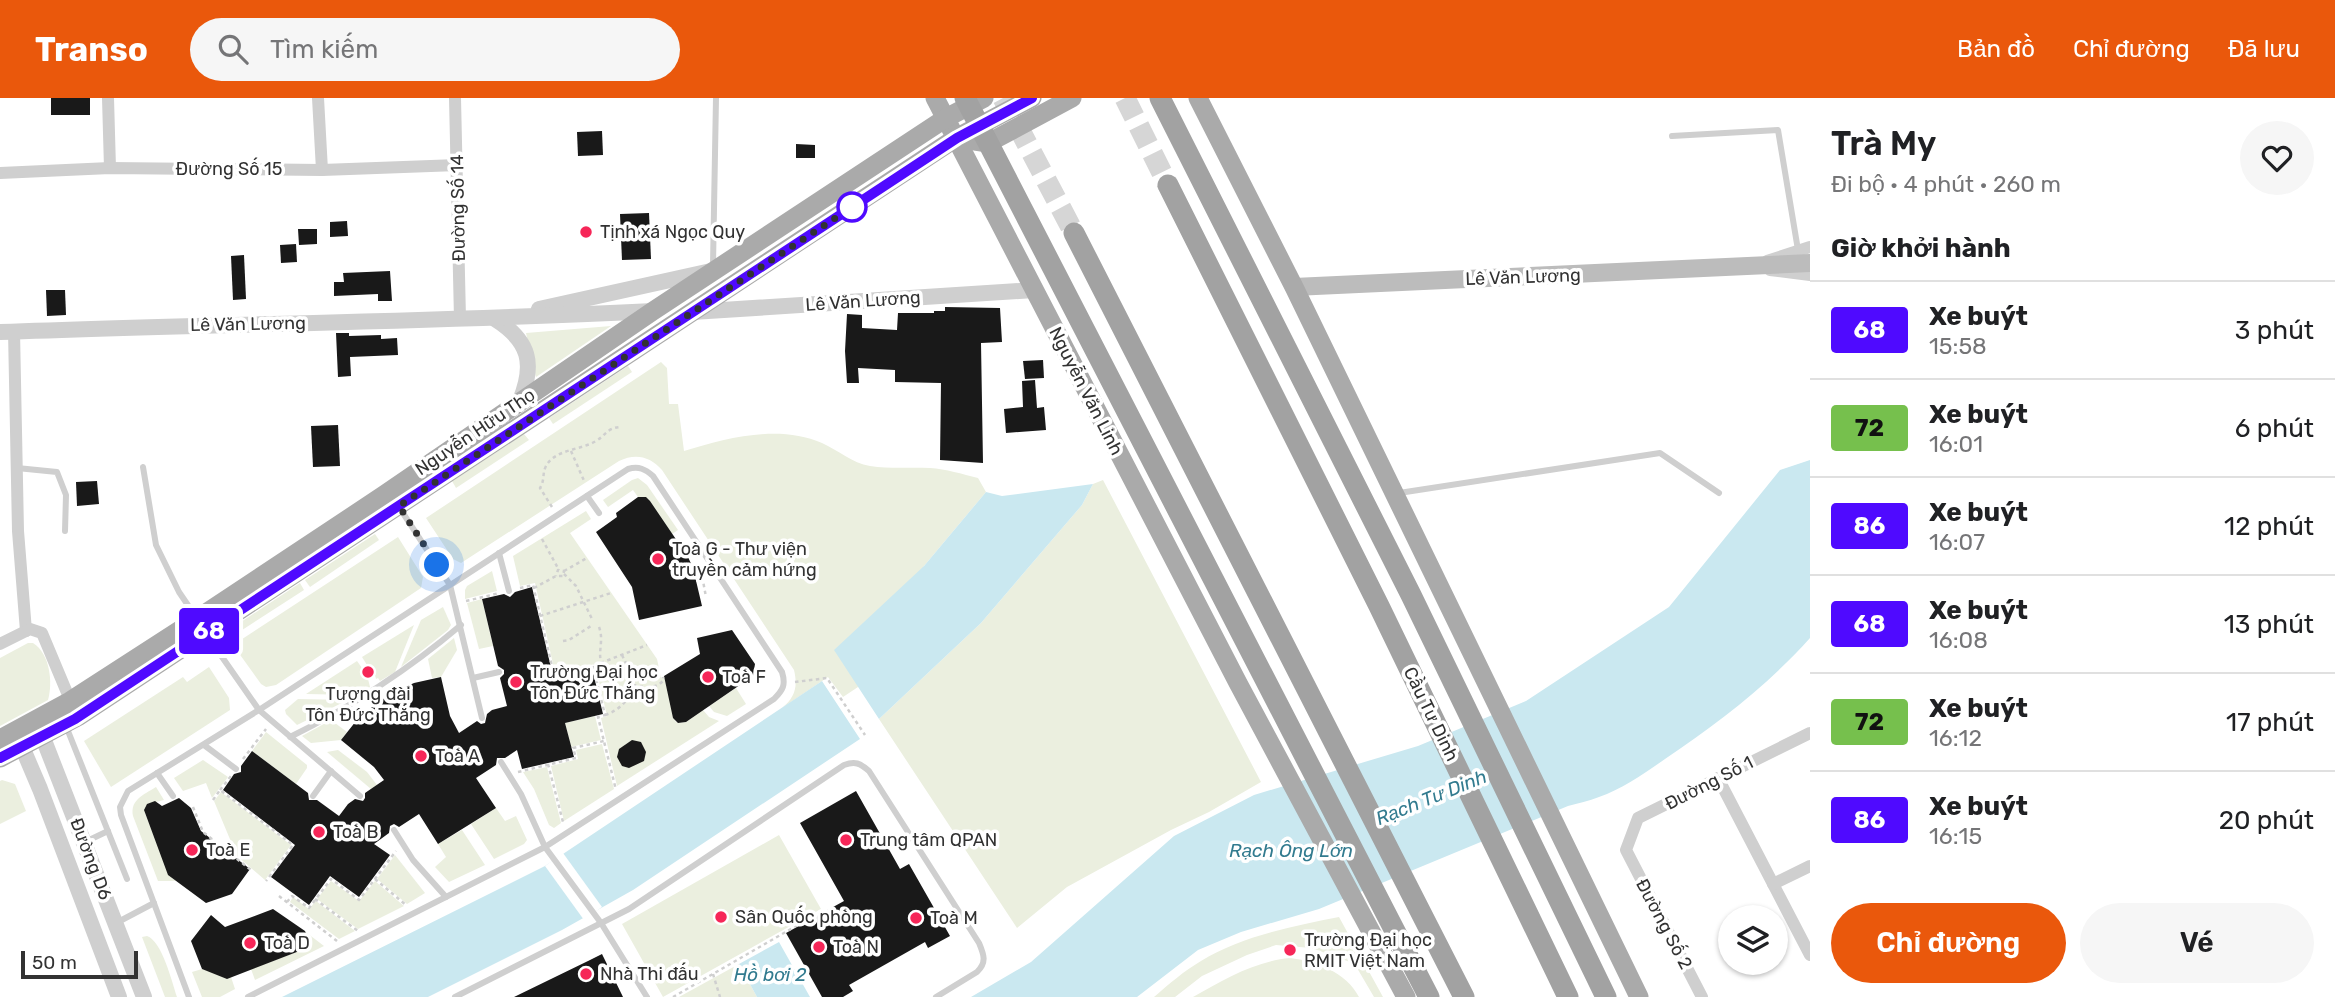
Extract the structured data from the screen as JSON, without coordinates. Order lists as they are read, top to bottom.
{
  "streets": {
    "highway": ["Nguyễn Văn Linh", "Cầu Tư Dinh"],
    "main road": ["Lê Văn Lương", "Nguyễn Hữu Thọ"],
    "street": [
      "Đường Số 15",
      "Đường Số 14",
      "Đường Số 1",
      "Đường D6",
      "Đường Số 2"
    ]
  },
  "crossings": [
    ["Đường Số 15", "Đường Số 14"],
    ["Đường Số 14", "Lê Văn Lương"],
    ["Lê Văn Lương", "Nguyễn Văn Linh"],
    ["Lê Văn Lương", "Nguyễn Hữu Thọ"],
    ["Nguyễn Văn Linh", "Nguyễn Hữu Thọ"],
    ["Nguyễn Hữu Thọ", "Đường D6"],
    ["Đường Số 1", "Đường Số 2"]
  ],
  "water": ["Rạch Tư Dinh", "Rạch Ông Lớn", "Hồ bơi 2"],
  "places": [
    "Tịnh xá Ngọc Quy",
    "Toà G - Thư viện truyền cảm hứng",
    "Tượng đài Tôn Đức Thắng",
    "Toà F",
    "Trường Đại học Tôn Đức Thắng",
    "Toà A",
    "Toà B",
    "Trung tâm QPAN",
    "Toà E",
    "Sân Quốc phòng",
    "Toà M",
    "Toà D",
    "Toà N",
    "Trường Đại học RMIT Việt Nam",
    "Nhà Thi đấu"
  ],
  "lines": ["bus line 68"],
  "scale_bar": "50 m",
  "page": {
    "header": "Transo",
    "search": "Tìm kiếm",
    "nav": ["Bản đồ", "Chỉ đường", "Đã lưu"],
    "on_map": "68",
    "heading": [
      ["Trà My", "Đi bộ · 4 phút · 260 m"],
      "Giờ khởi hành"
    ],
    "list": [
      {
        "mark": "68",
        "name": "Xe buýt",
        "note": "15:58",
        "value": "3 phút"
      },
      {
        "mark": "72",
        "name": "Xe buýt",
        "note": "16:01",
        "value": "6 phút"
      },
      {
        "mark": "86",
        "name": "Xe buýt",
        "note": "16:07",
        "value": "12 phút"
      },
      {
        "mark": "68",
        "name": "Xe buýt",
        "note": "16:08",
        "value": "13 phút"
      },
      {
        "mark": "72",
        "name": "Xe buýt",
        "note": "16:12",
        "value": "17 phút"
      },
      {
        "mark": "86",
        "name": "Xe buýt",
        "note": "16:15",
        "value": "20 phút"
      }
    ],
    "buttons": ["Chỉ đường", "Vé"],
    "scale": "50 m"
  }
}
